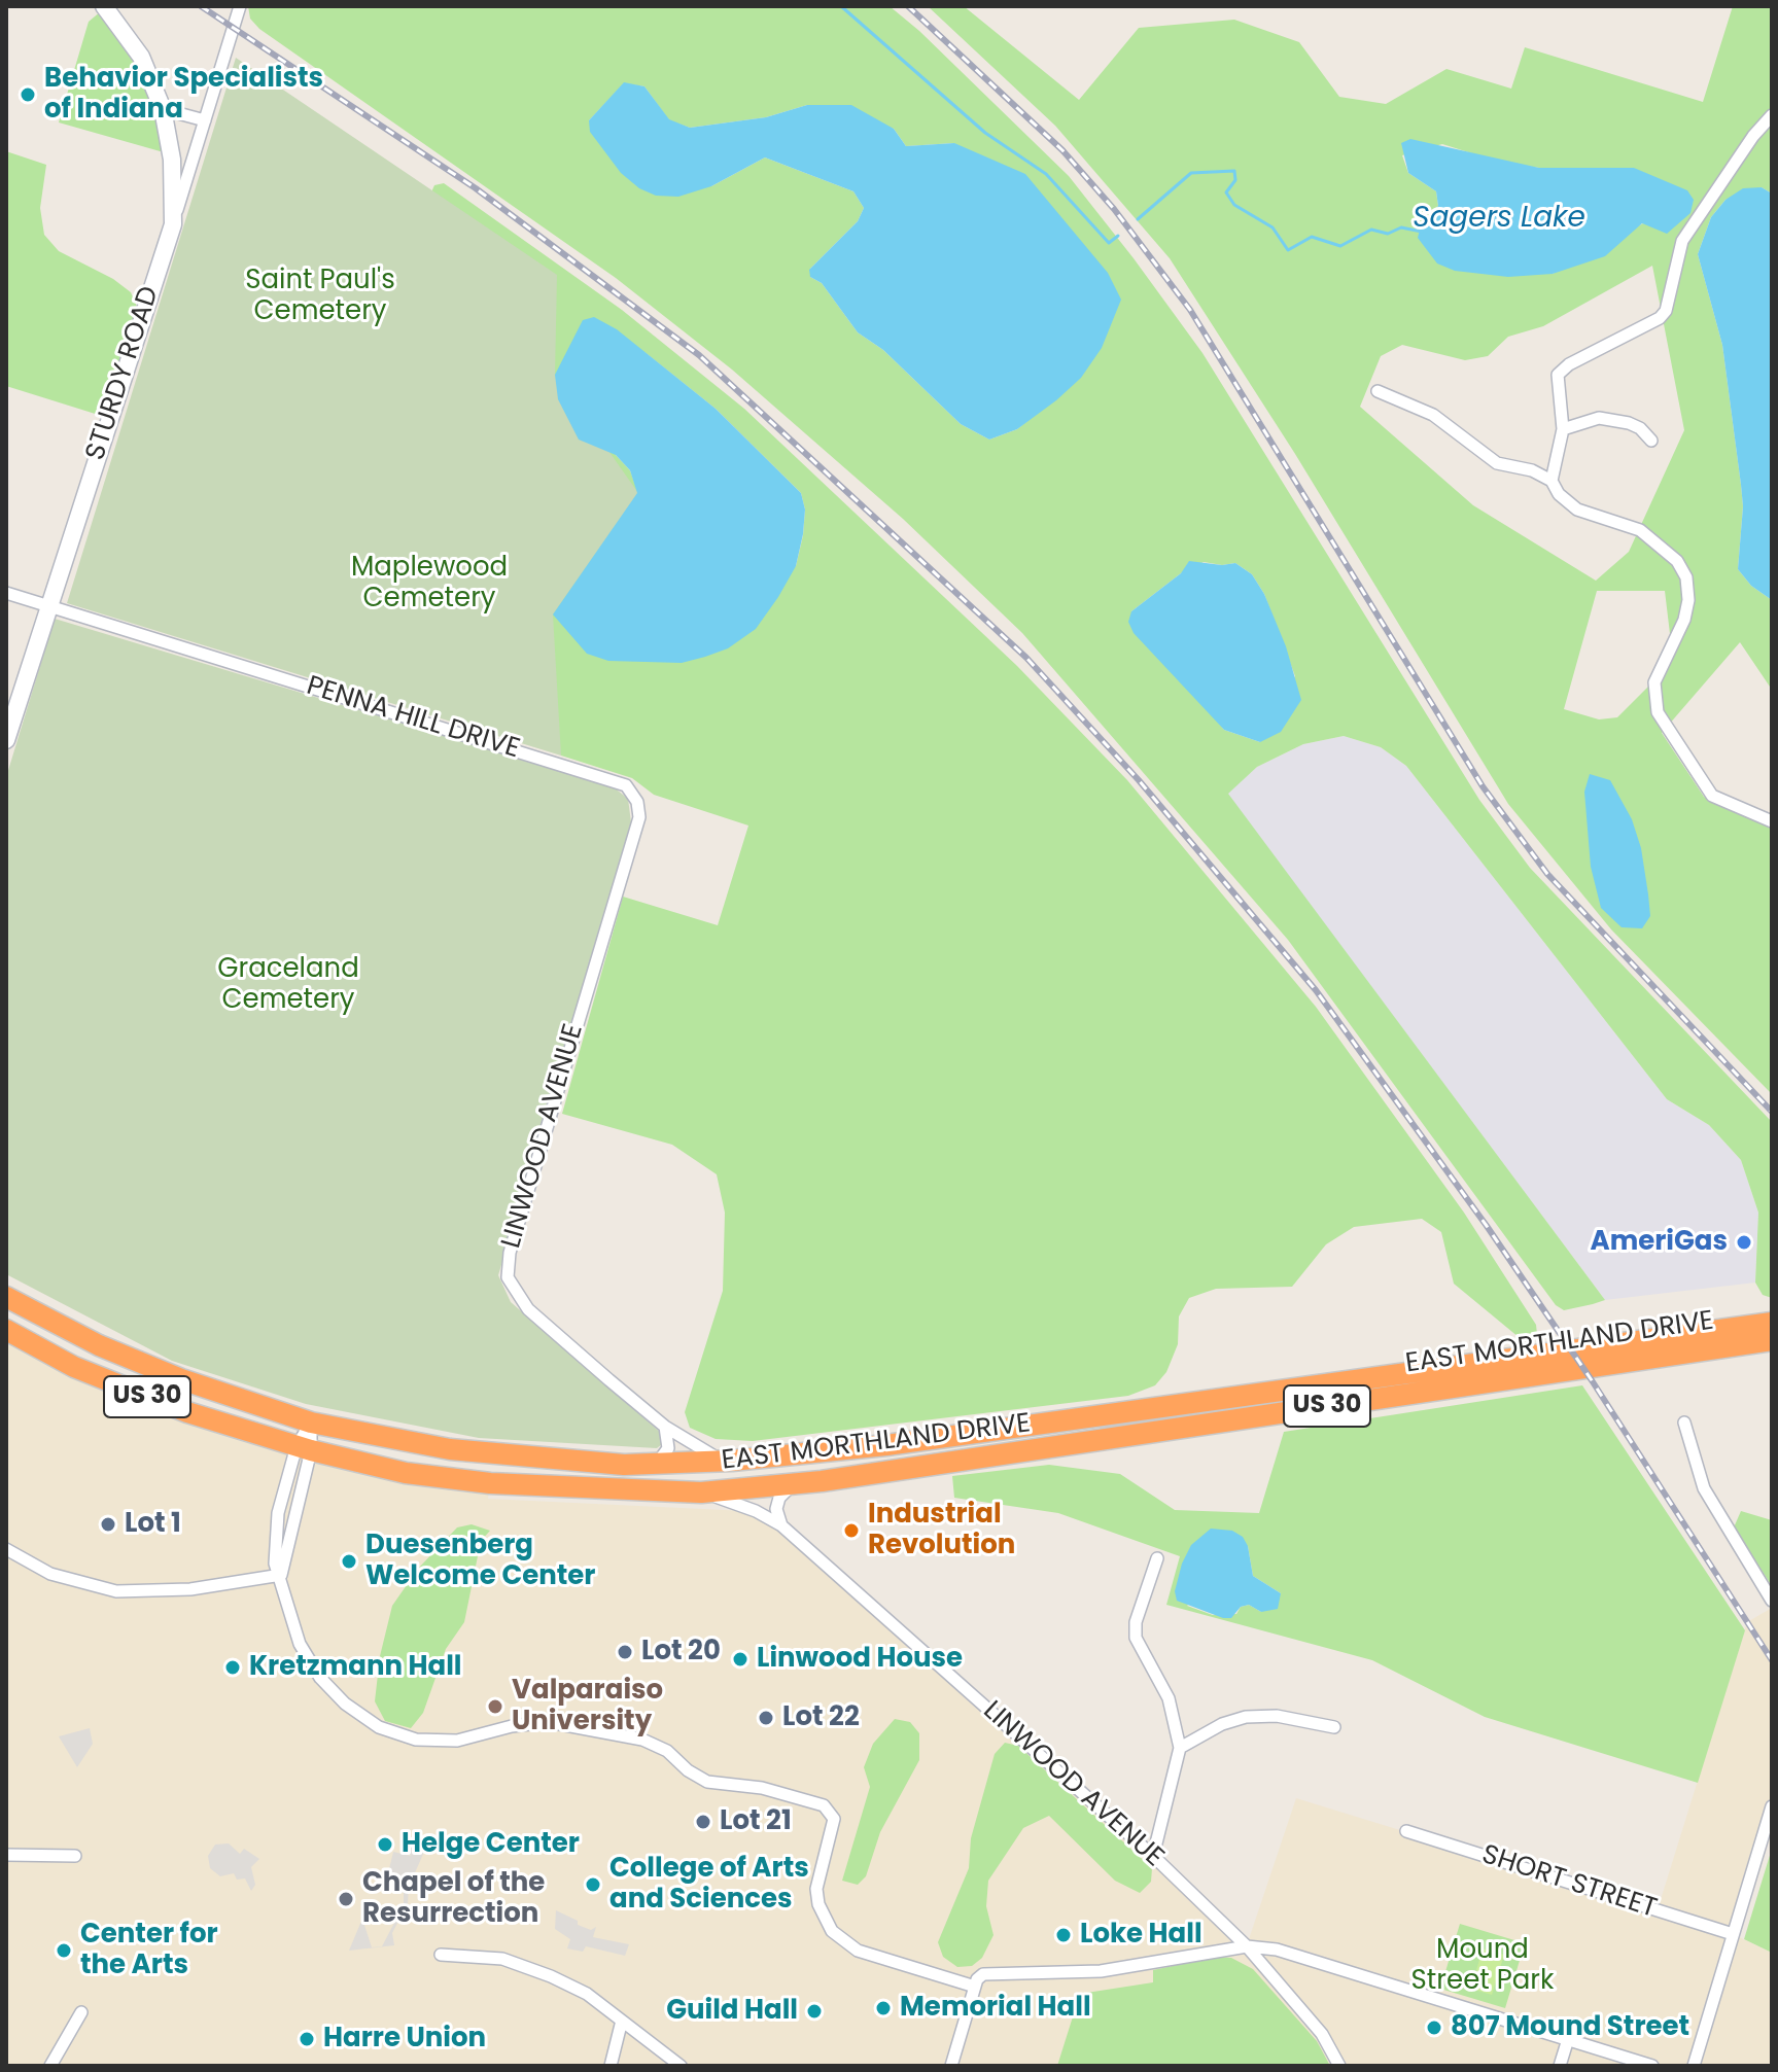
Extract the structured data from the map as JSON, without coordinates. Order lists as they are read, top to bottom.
{
  "streets": {
    "highway": ["EAST MORTHLAND DRIVE", "US 30"],
    "street": [
      "STURDY ROAD",
      "PENNA HILL DRIVE",
      "LINWOOD AVENUE",
      "SHORT STREET"
    ]
  },
  "crossings": [
    ["STURDY ROAD", "PENNA HILL DRIVE"],
    ["PENNA HILL DRIVE", "LINWOOD AVENUE"],
    ["LINWOOD AVENUE", "EAST MORTHLAND DRIVE"]
  ],
  "water": ["Sagers Lake"],
  "parks": [
    "Saint Paul's Cemetery",
    "Maplewood Cemetery",
    "Graceland Cemetery",
    "Mound Street Park"
  ],
  "places": [
    "Behavior Specialists of Indiana",
    "AmeriGas",
    "Lot 1",
    "Industrial Revolution",
    "Duesenberg Welcome Center",
    "Lot 20",
    "Linwood House",
    "Kretzmann Hall",
    "Valparaiso University",
    "Lot 22",
    "Lot 21",
    "Helge Center",
    "College of Arts and Sciences",
    "Chapel of the Resurrection",
    "Loke Hall",
    "Center for the Arts",
    "Memorial Hall",
    "Guild Hall",
    "807 Mound Street",
    "Harre Union"
  ]
}
